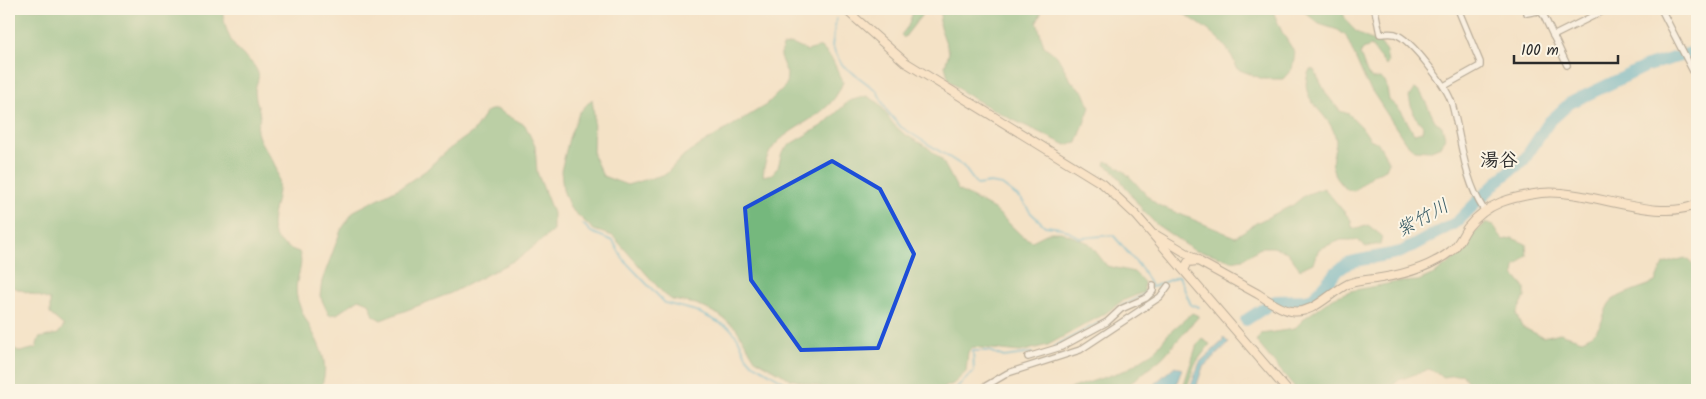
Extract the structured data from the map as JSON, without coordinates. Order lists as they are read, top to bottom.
{
  "districts": ["湯谷"],
  "water": ["紫竹川"],
  "scale_bar": "100 m"
}
